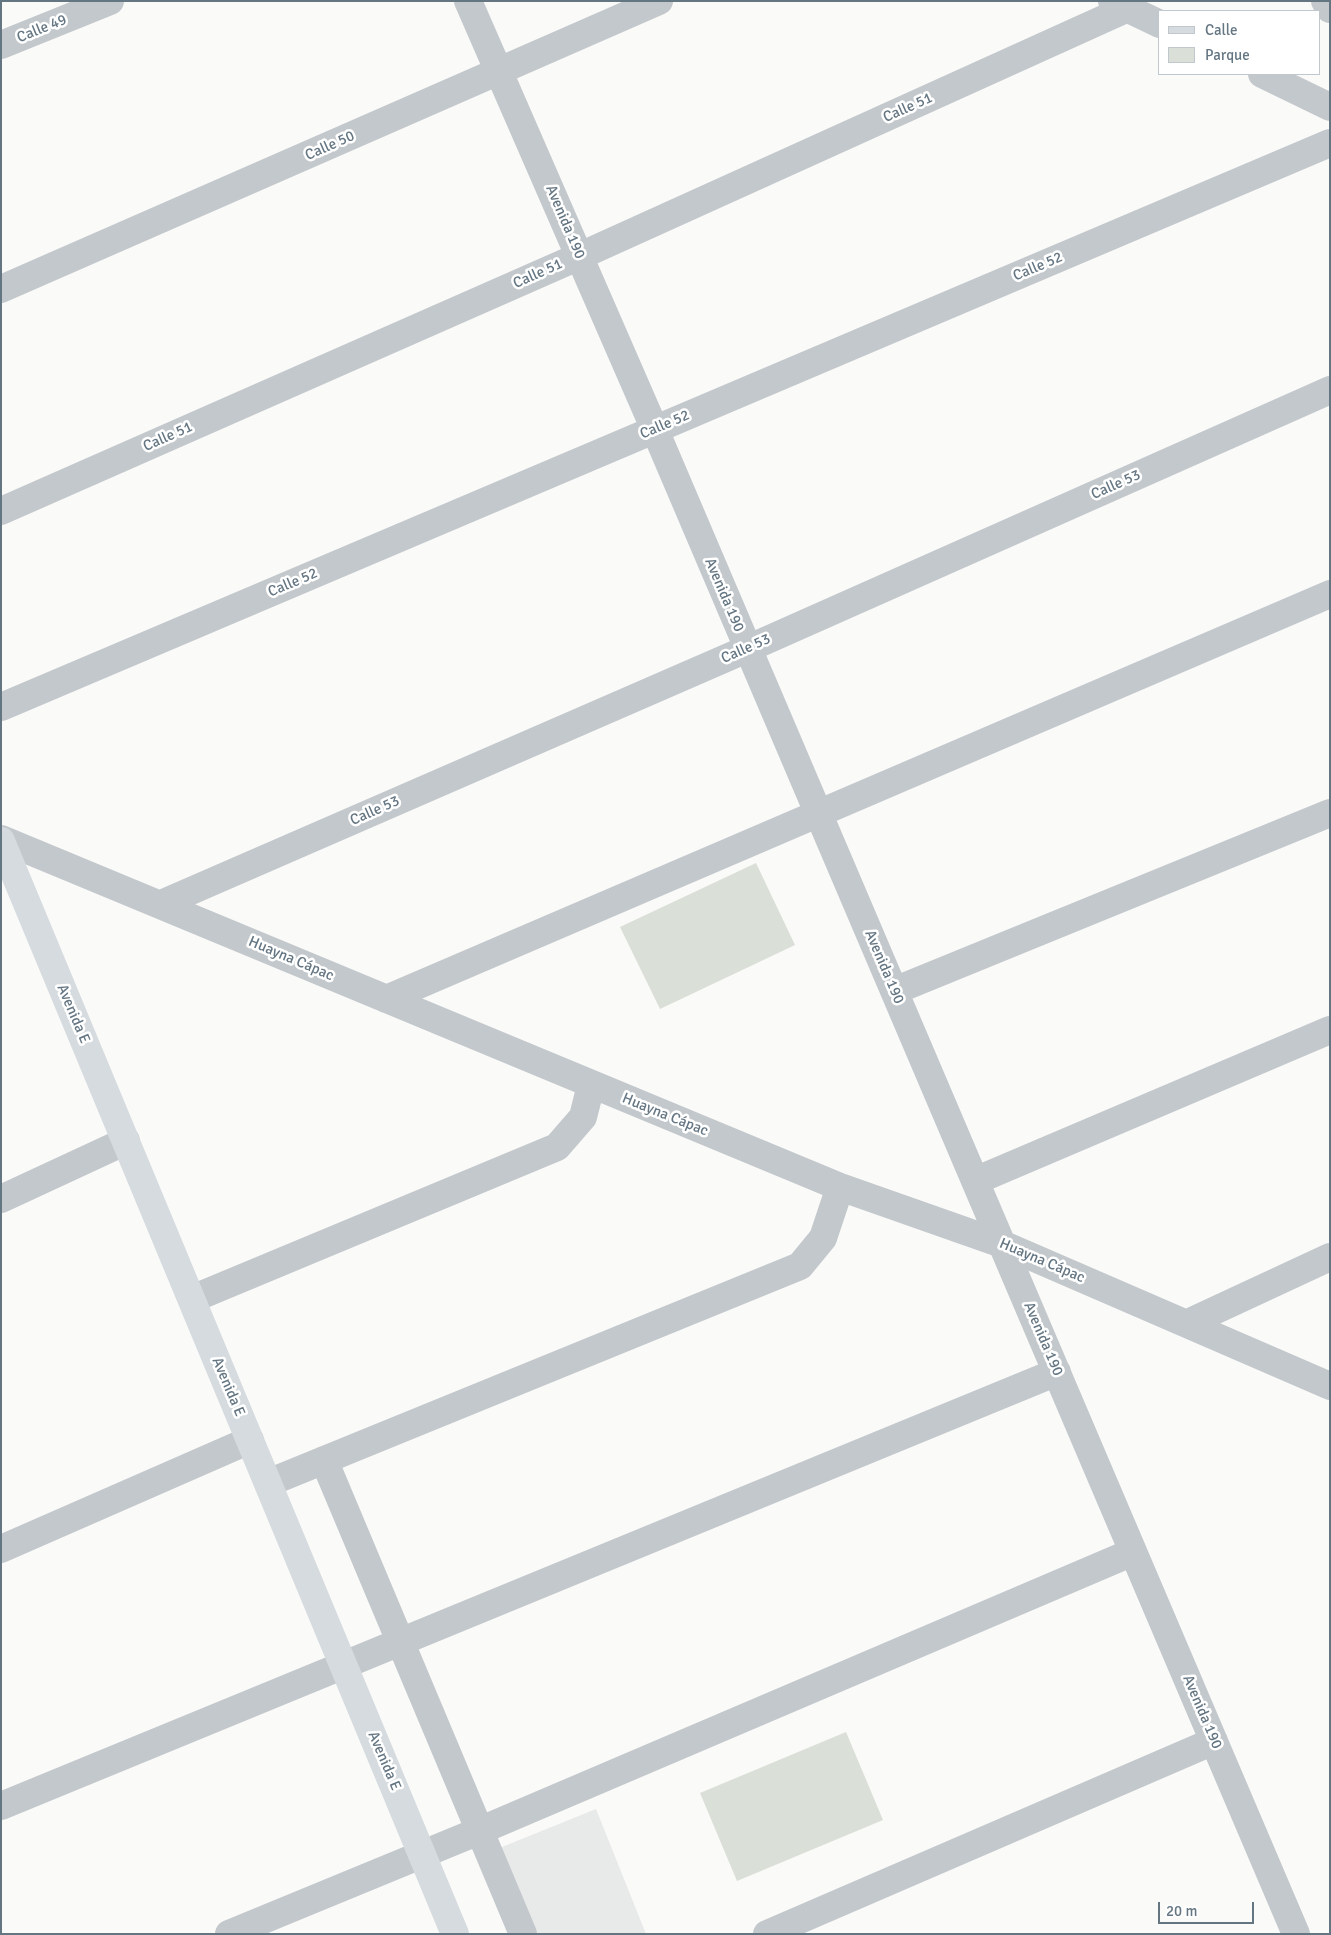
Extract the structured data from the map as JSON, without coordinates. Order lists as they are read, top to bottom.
{
  "streets": {
    "main road": ["Avenida E"],
    "street": [
      "Calle 49",
      "Calle 51",
      "Calle 50",
      "Avenida 190",
      "Calle 52",
      "Calle 53",
      "Huayna Cápac"
    ]
  },
  "crossings": [
    ["Calle 51", "Avenida 190"],
    ["Calle 50", "Avenida 190"],
    ["Avenida 190", "Calle 52"],
    ["Avenida 190", "Calle 53"],
    ["Avenida 190", "Huayna Cápac"],
    ["Calle 53", "Huayna Cápac"],
    ["Huayna Cápac", "Avenida E"]
  ],
  "legend": ["Calle", "Parque"],
  "scale_bar": "20 m"
}
